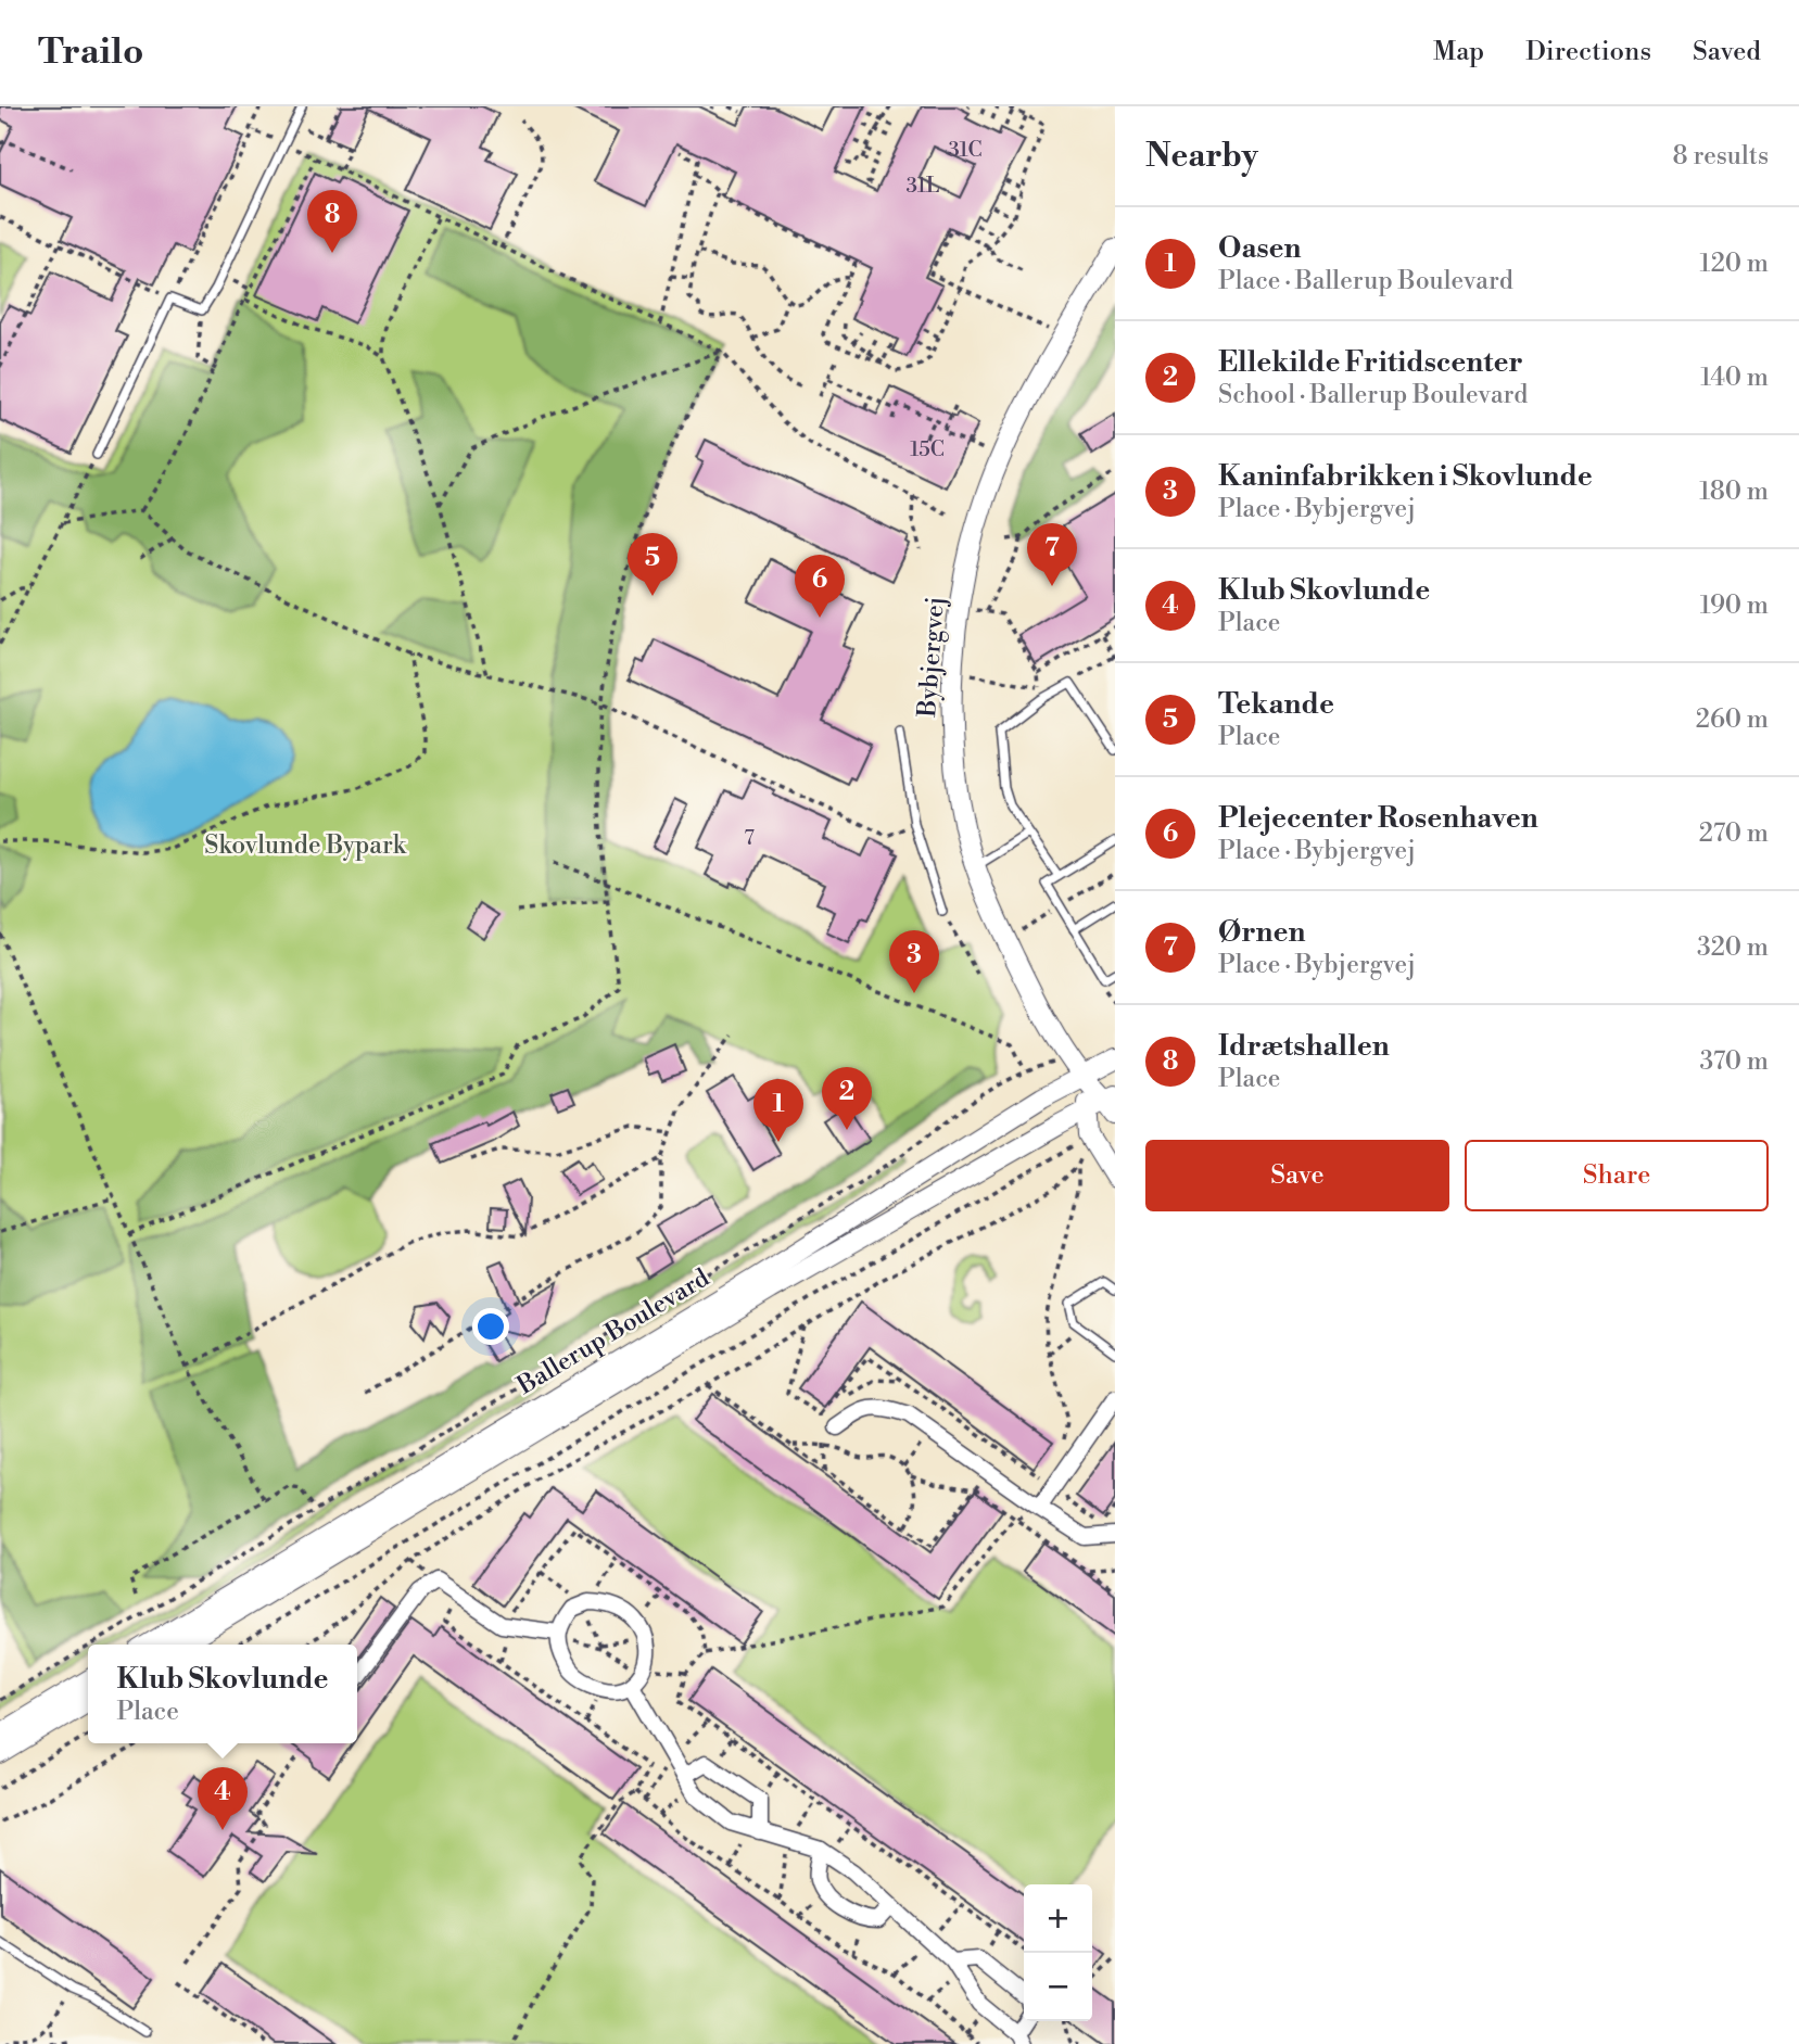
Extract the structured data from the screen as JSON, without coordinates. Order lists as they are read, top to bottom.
{
  "streets": {
    "street": ["Bybjergvej", "Ballerup Boulevard"]
  },
  "crossings": [
    ["Bybjergvej", "Ballerup Boulevard"]
  ],
  "parks": ["Skovlunde Bypark"],
  "house_numbers": [
    "31C",
    "31L",
    "15C",
    "7"
  ],
  "page": {
    "header": "Trailo",
    "nav": ["Map", "Directions", "Saved"],
    "heading": ["Nearby", "8 results"],
    "pins": [
      "8",
      "7",
      "5",
      "6",
      "3",
      "2",
      "1",
      "4"
    ],
    "list": [
      {
        "mark": "1",
        "name": "Oasen",
        "note": "Place · Ballerup Boulevard",
        "value": "120 m"
      },
      {
        "mark": "2",
        "name": "Ellekilde Fritidscenter",
        "note": "School · Ballerup Boulevard",
        "value": "140 m"
      },
      {
        "mark": "3",
        "name": "Kaninfabrikken i Skovlunde",
        "note": "Place · Bybjergvej",
        "value": "180 m"
      },
      {
        "mark": "4",
        "name": "Klub Skovlunde",
        "note": "Place",
        "value": "190 m"
      },
      {
        "mark": "5",
        "name": "Tekande",
        "note": "Place",
        "value": "260 m"
      },
      {
        "mark": "6",
        "name": "Plejecenter Rosenhaven",
        "note": "Place · Bybjergvej",
        "value": "270 m"
      },
      {
        "mark": "7",
        "name": "Ørnen",
        "note": "Place · Bybjergvej",
        "value": "320 m"
      },
      {
        "mark": "8",
        "name": "Idrætshallen",
        "note": "Place",
        "value": "370 m"
      }
    ],
    "buttons": ["Save", "Share"],
    "popup": ["Klub Skovlunde", "Place"],
    "map_buttons": ["+", "−"]
  }
}
